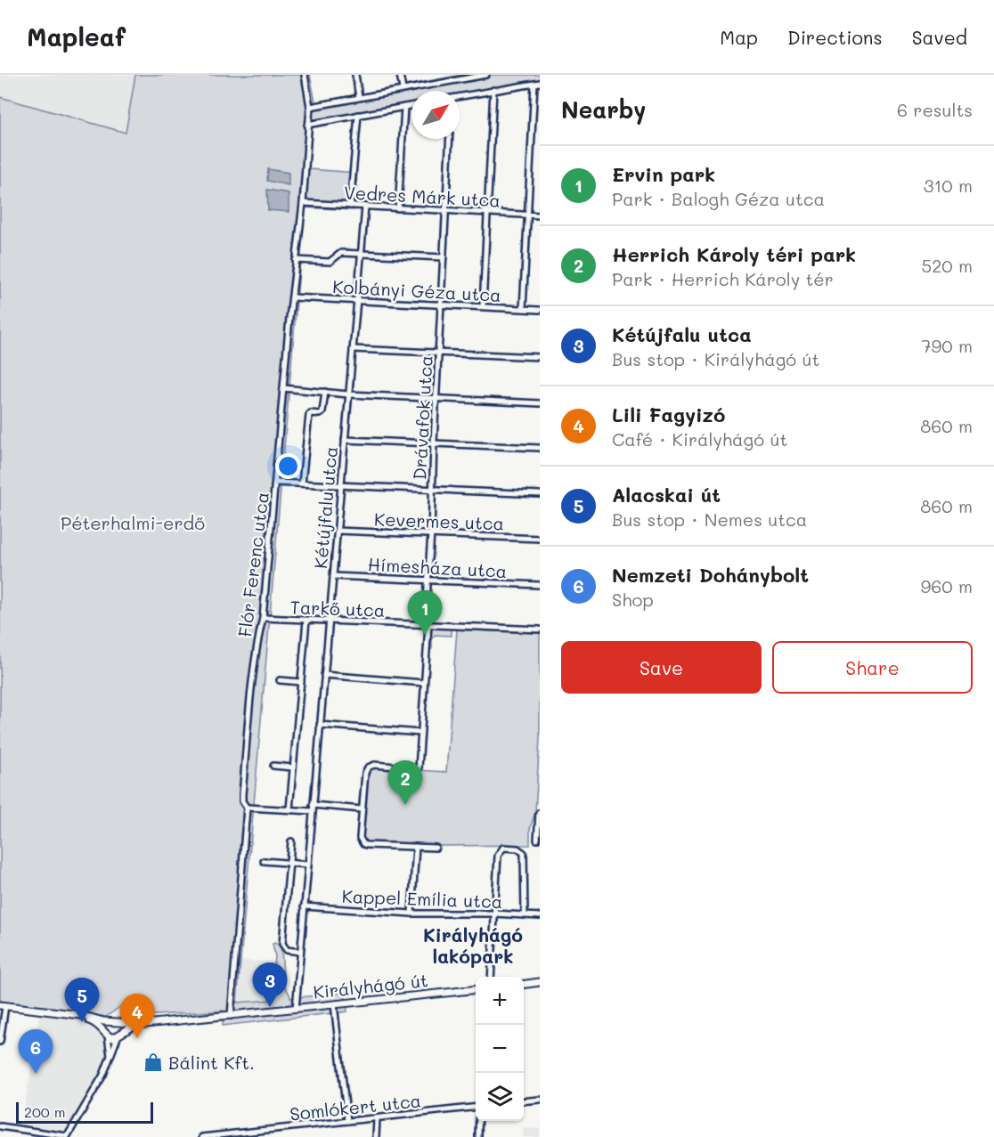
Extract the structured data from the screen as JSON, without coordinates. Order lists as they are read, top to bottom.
{
  "streets": {
    "street": [
      "Vedres Márk utca",
      "Kolbányi Géza utca",
      "Drávafok utca",
      "Kétújfalu utca",
      "Kevermes utca",
      "Flór Ferenc utca",
      "Hímesháza utca",
      "Tarkő utca",
      "Kappel Emília utca",
      "Királyhágó út",
      "Somlókert utca"
    ]
  },
  "crossings": [
    ["Vedres Márk utca", "Drávafok utca"],
    ["Vedres Márk utca", "Kétújfalu utca"],
    ["Vedres Márk utca", "Flór Ferenc utca"],
    ["Kolbányi Géza utca", "Drávafok utca"],
    ["Kolbányi Géza utca", "Kétújfalu utca"],
    ["Kolbányi Géza utca", "Flór Ferenc utca"],
    ["Drávafok utca", "Kevermes utca"],
    ["Drávafok utca", "Hímesháza utca"],
    ["Drávafok utca", "Tarkő utca"],
    ["Kétújfalu utca", "Kevermes utca"],
    ["Kétújfalu utca", "Hímesháza utca"],
    ["Kétújfalu utca", "Tarkő utca"],
    ["Kétújfalu utca", "Kappel Emília utca"],
    ["Kétújfalu utca", "Királyhágó út"],
    ["Flór Ferenc utca", "Tarkő utca"],
    ["Flór Ferenc utca", "Királyhágó út"]
  ],
  "districts": ["Királyhágó lakópark"],
  "parks": ["Péterhalmi-erdő"],
  "places": {
    "shop": ["Bálint Kft."]
  },
  "scale_bar": "200 m",
  "north": "top right",
  "page": {
    "header": "Mapleaf",
    "nav": ["Map", "Directions", "Saved"],
    "heading": ["Nearby", "6 results"],
    "list": [
      {
        "mark": "1",
        "name": "Ervin park",
        "note": "Park · Balogh Géza utca",
        "value": "310 m"
      },
      {
        "mark": "2",
        "name": "Herrich Károly téri park",
        "note": "Park · Herrich Károly tér",
        "value": "520 m"
      },
      {
        "mark": "3",
        "name": "Kétújfalu utca",
        "note": "Bus stop · Királyhágó út",
        "value": "790 m"
      },
      {
        "mark": "4",
        "name": "Lili Fagyizó",
        "note": "Café · Királyhágó út",
        "value": "860 m"
      },
      {
        "mark": "5",
        "name": "Alacskai út",
        "note": "Bus stop · Nemes utca",
        "value": "860 m"
      },
      {
        "mark": "6",
        "name": "Nemzeti Dohánybolt",
        "note": "Shop",
        "value": "960 m"
      }
    ],
    "pins": [
      "1",
      "2",
      "3",
      "5",
      "4",
      "6"
    ],
    "buttons": ["Save", "Share"],
    "map_buttons": ["+", "−"],
    "scale": "200 m"
  }
}
